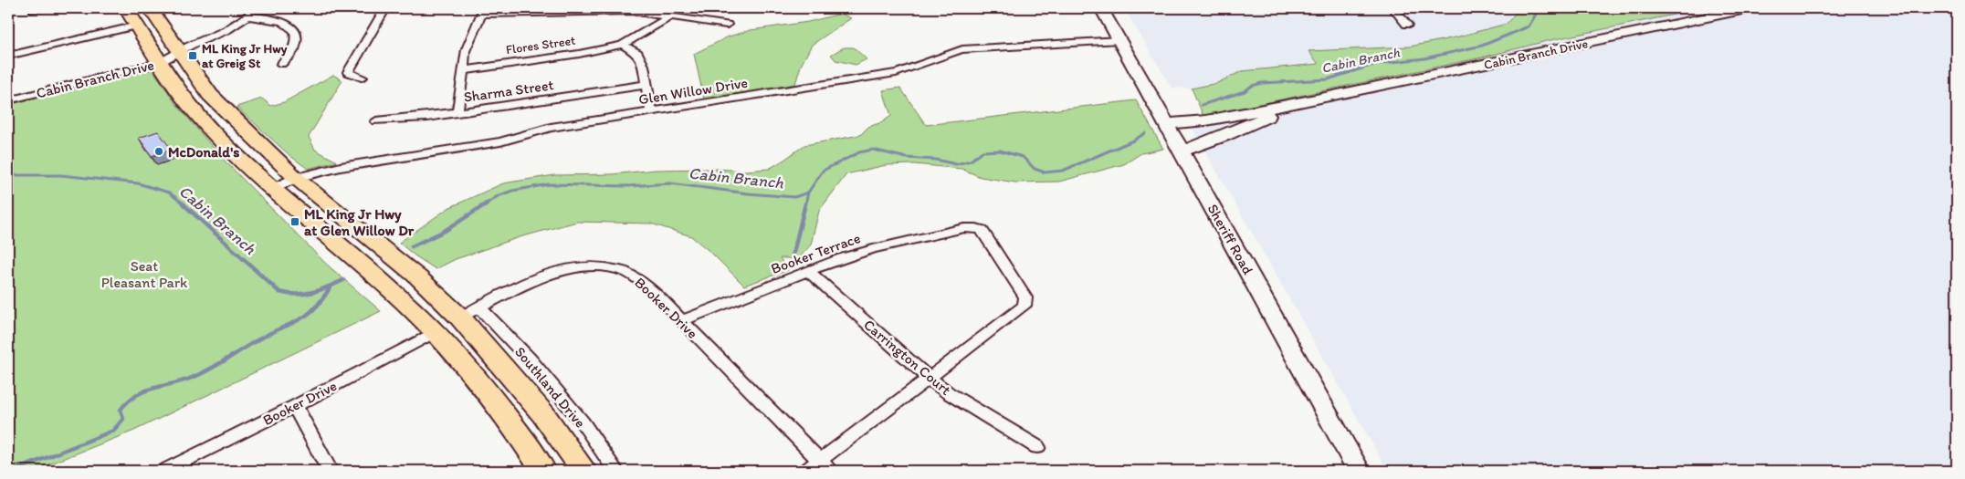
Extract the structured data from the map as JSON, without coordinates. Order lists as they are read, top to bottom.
{
  "streets": {
    "street": [
      "Flores Street",
      "Cabin Branch Drive",
      "Sharma Street",
      "Glen Willow Drive",
      "Sheriff Road",
      "Booker Terrace",
      "Booker Drive",
      "Carrington Court",
      "Southland Drive"
    ]
  },
  "crossings": [
    ["Cabin Branch Drive", "Sheriff Road"],
    ["Glen Willow Drive", "Sheriff Road"],
    ["Booker Terrace", "Booker Drive"],
    ["Booker Terrace", "Carrington Court"],
    ["Booker Drive", "Southland Drive"]
  ],
  "water": ["Cabin Branch"],
  "parks": ["Seat Pleasant Park"],
  "places": {
    "transit": ["ML King Jr Hwy at Greig St", "ML King Jr Hwy at Glen Willow Dr"],
    "other": ["McDonald's"]
  }
}
